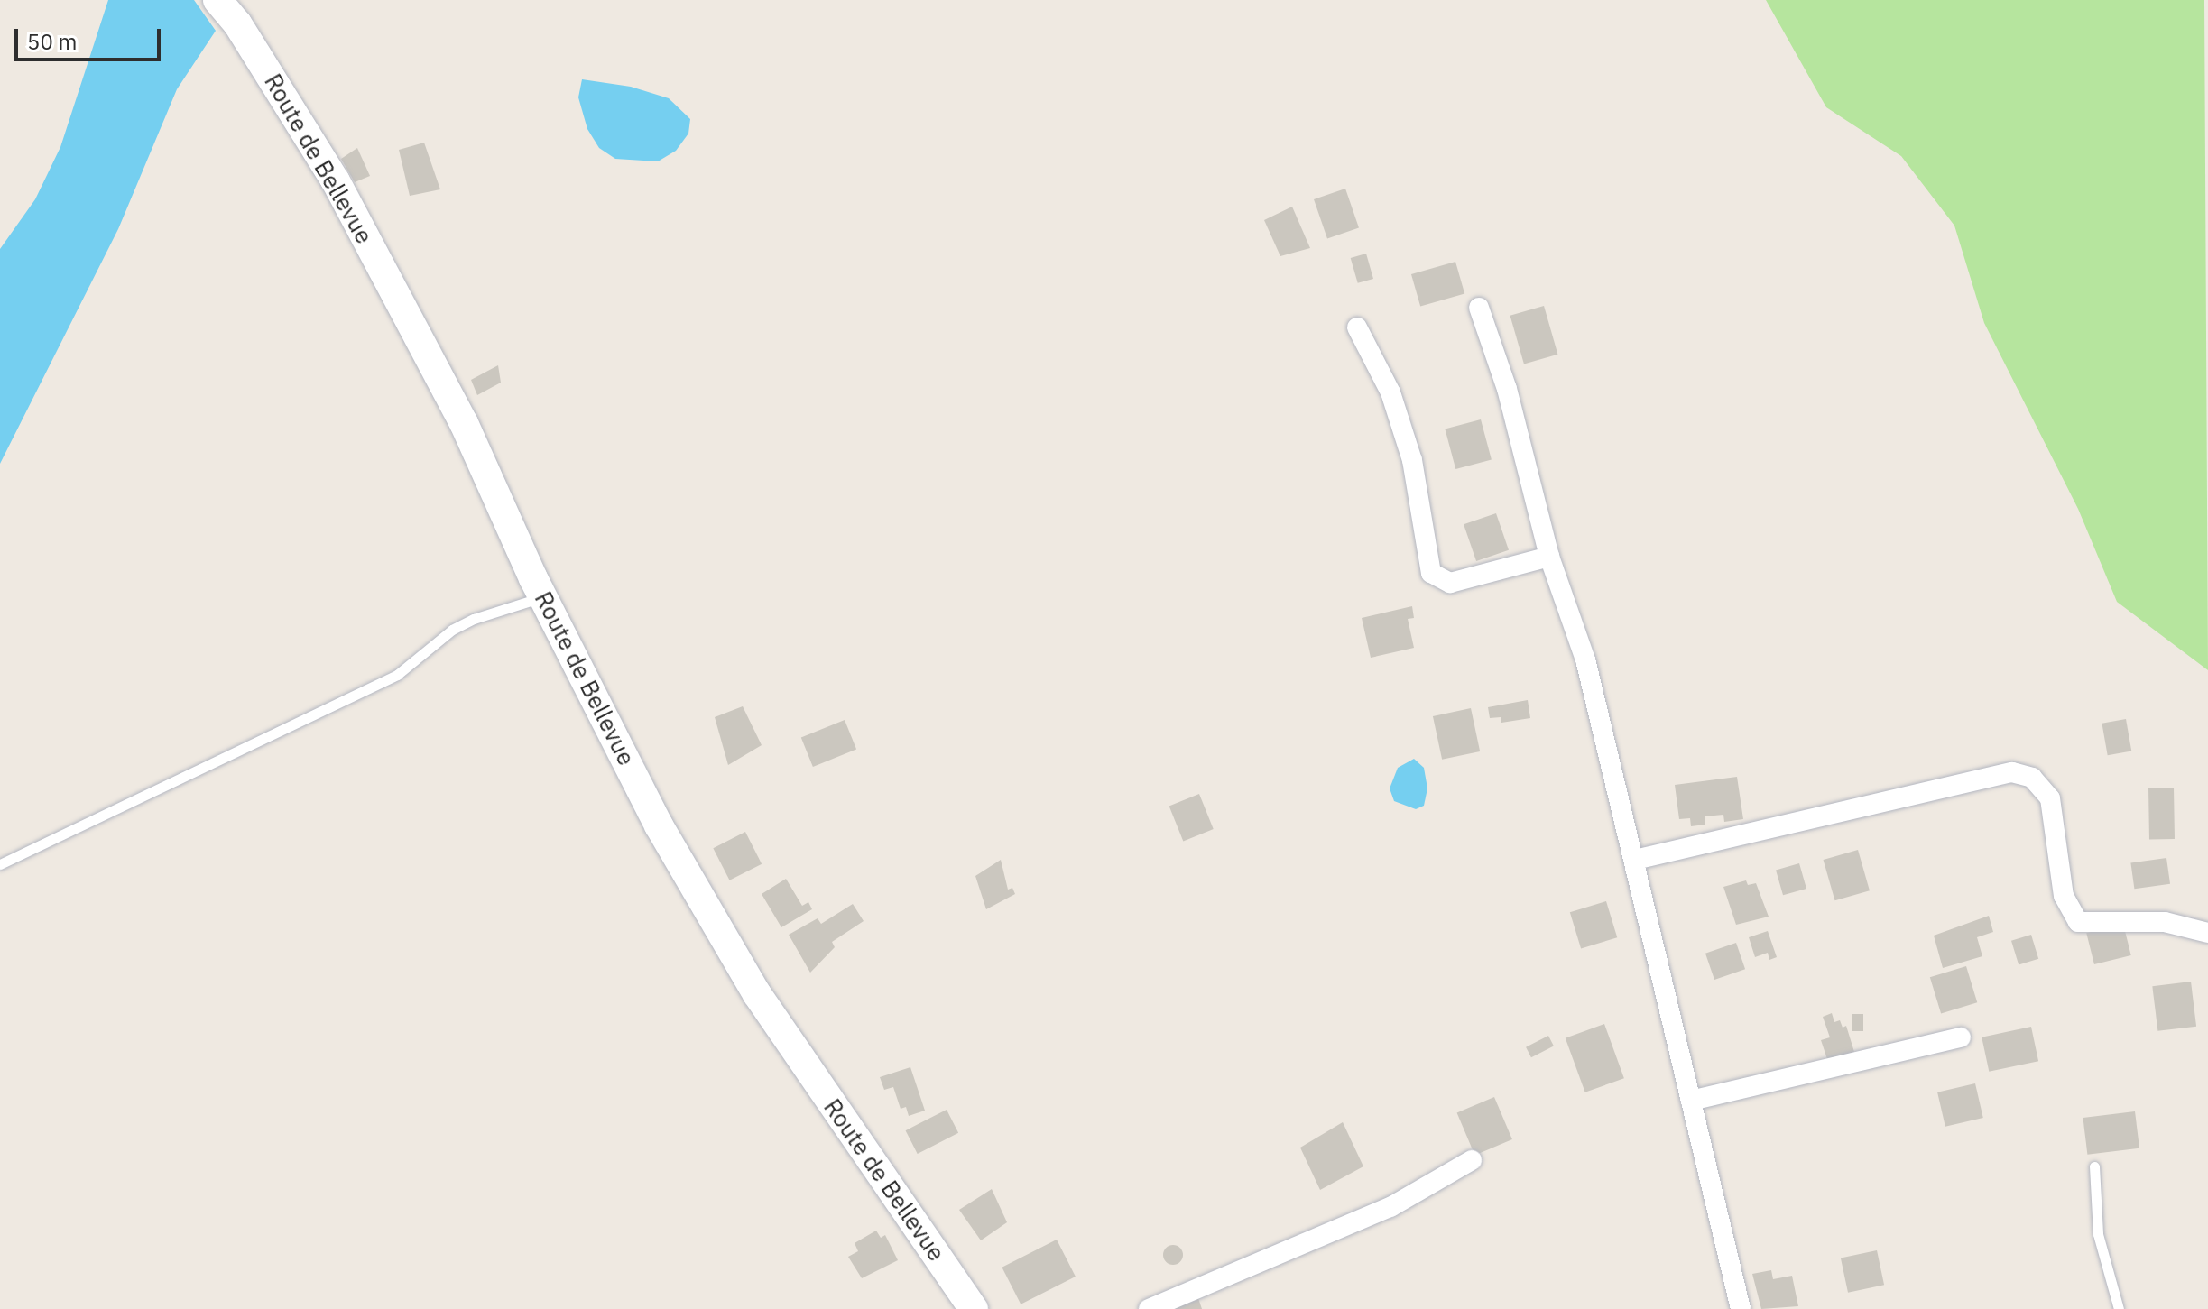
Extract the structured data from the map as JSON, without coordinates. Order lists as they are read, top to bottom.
{
  "streets": {
    "main road": ["Route de Bellevue"]
  },
  "scale_bar": "50 m"
}
